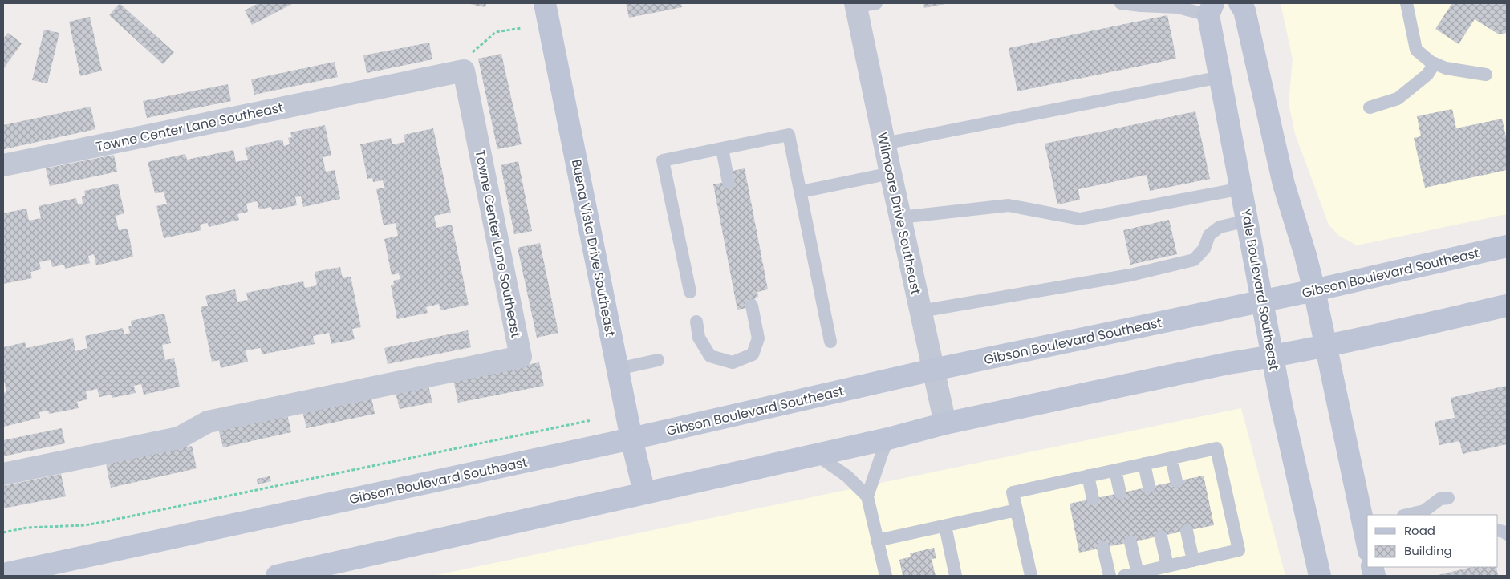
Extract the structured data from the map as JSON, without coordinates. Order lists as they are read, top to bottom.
{
  "streets": {
    "main road": ["Buena Vista Drive Southeast", "Gibson Boulevard Southeast", "Yale Boulevard Southeast"],
    "street": ["Towne Center Lane Southeast", "Wilmoore Drive Southeast"]
  },
  "crossings": [
    ["Wilmoore Drive Southeast", "Gibson Boulevard Southeast"],
    ["Buena Vista Drive Southeast", "Gibson Boulevard Southeast"],
    ["Gibson Boulevard Southeast", "Yale Boulevard Southeast"]
  ],
  "legend": ["Road", "Building"]
}
